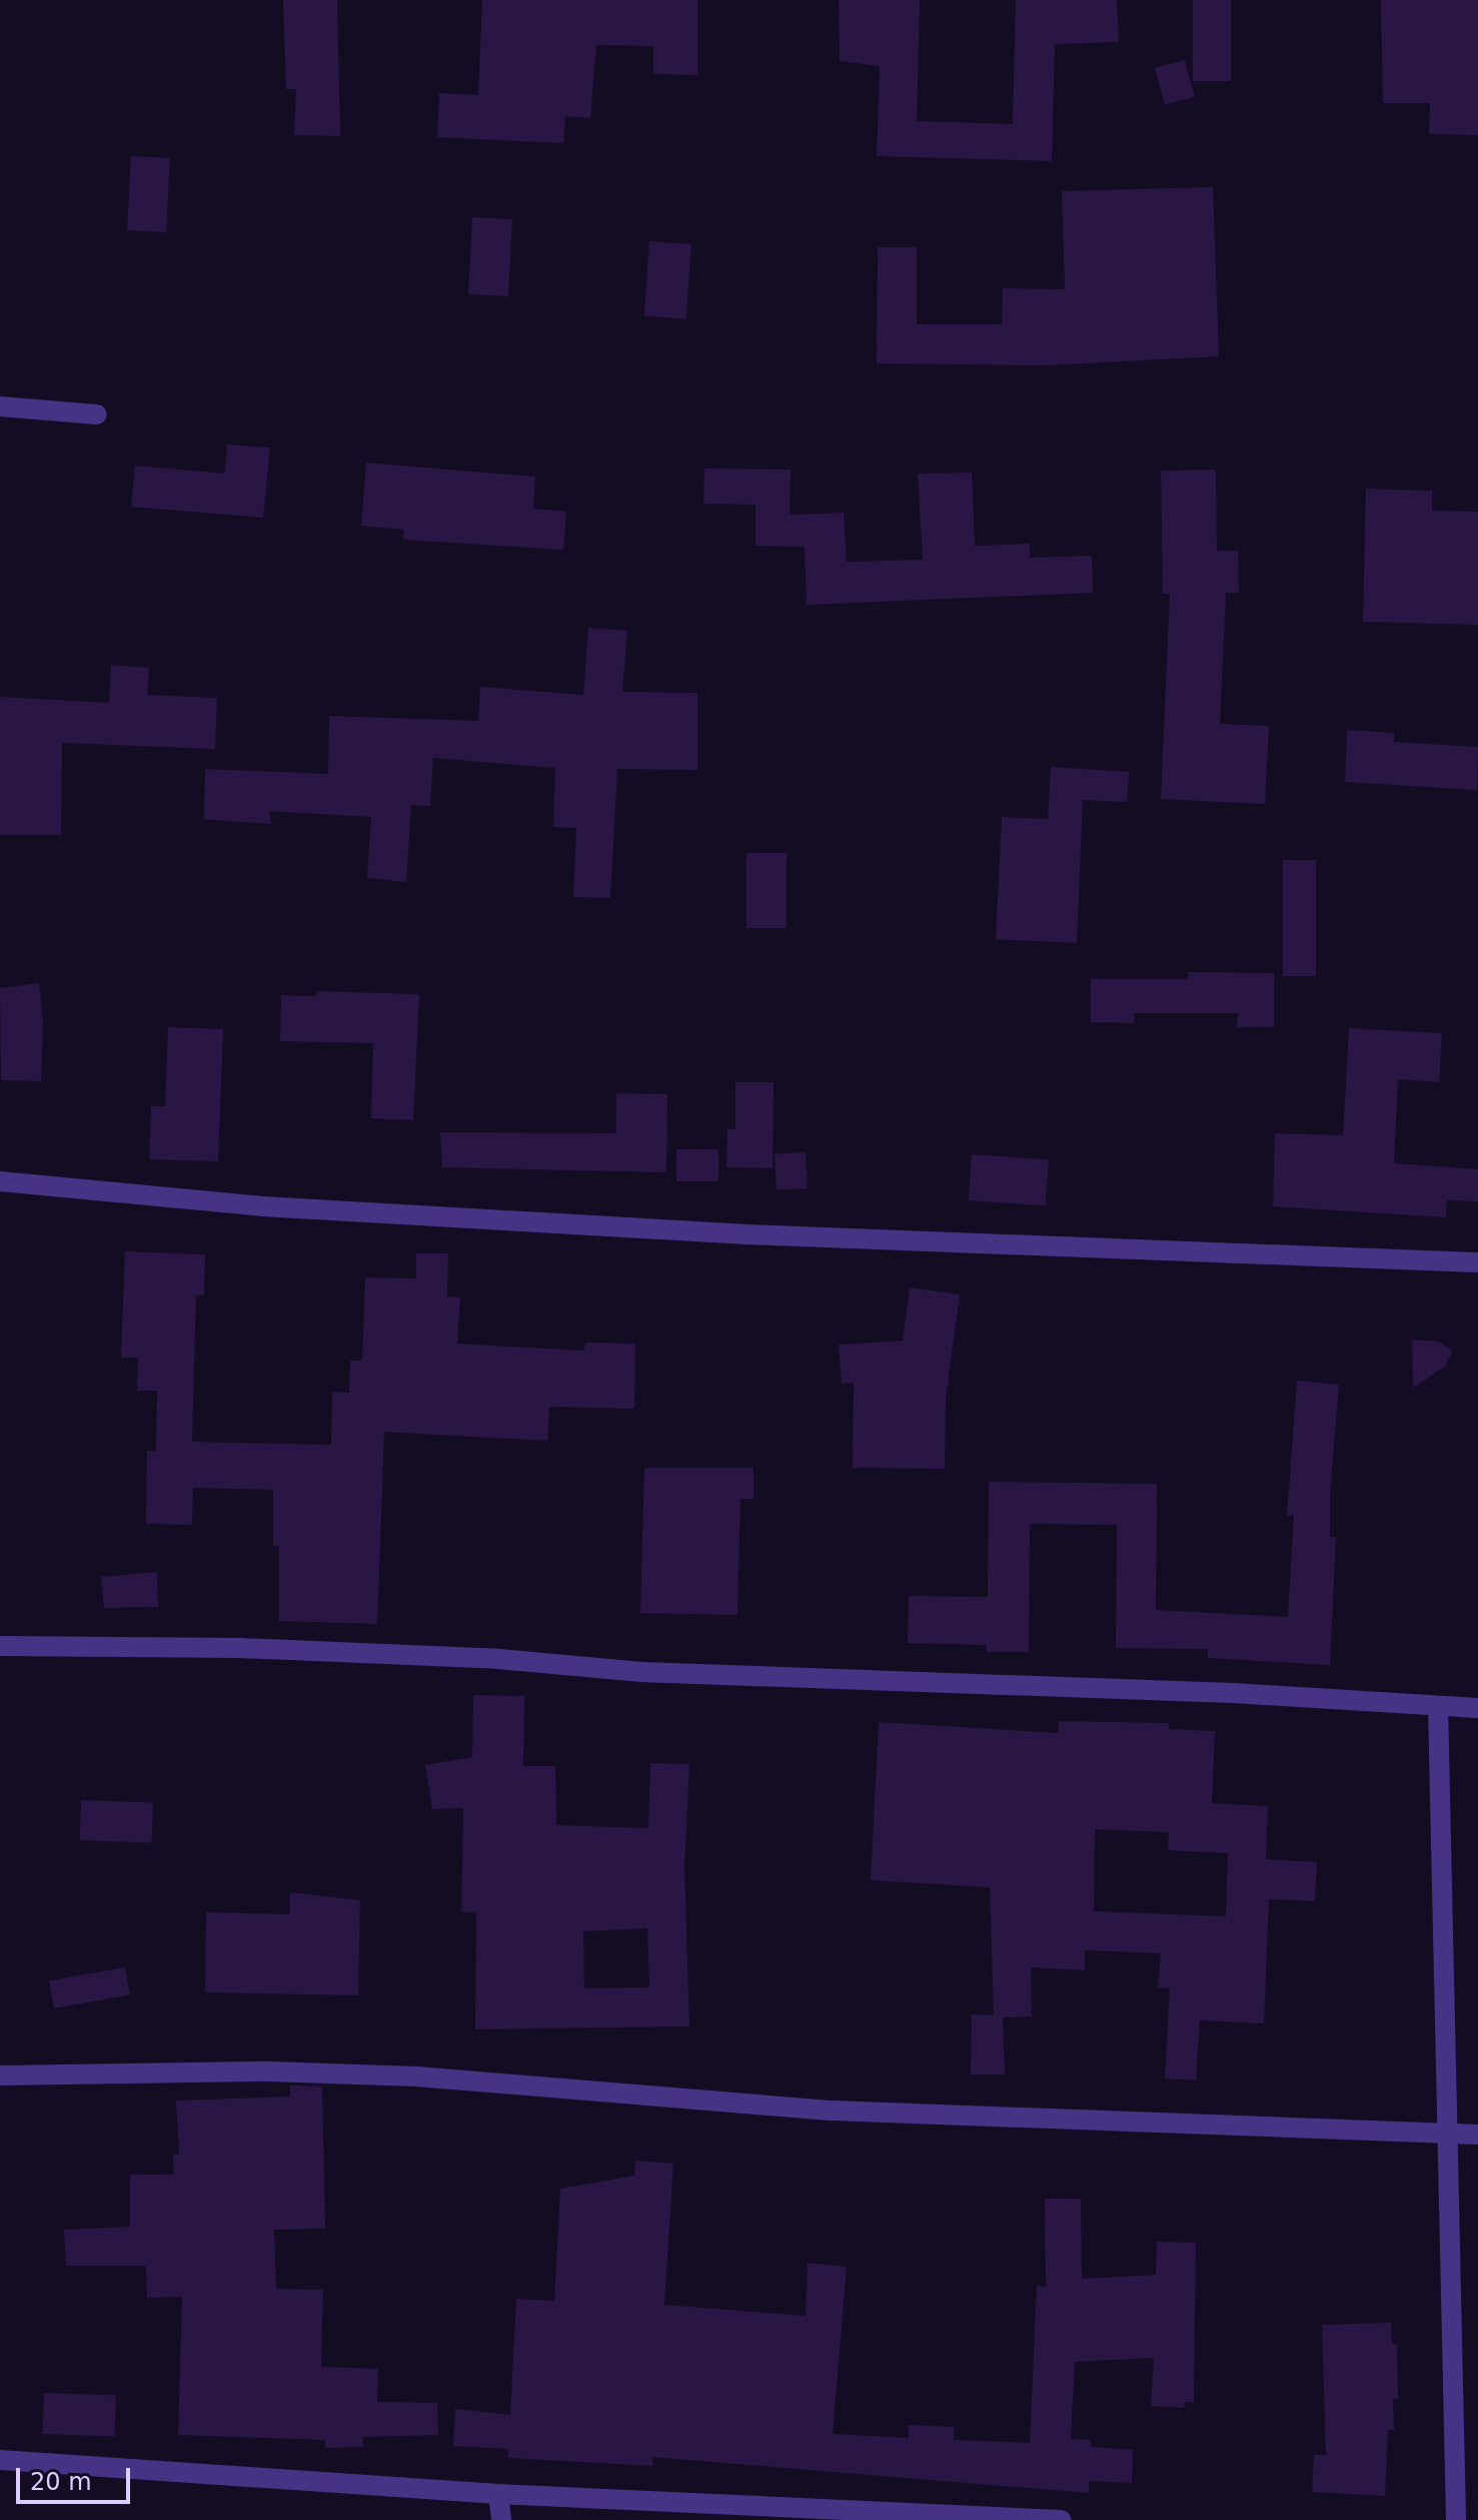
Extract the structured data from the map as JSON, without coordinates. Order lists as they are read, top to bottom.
{
  "scale_bar": "20 m"
}
